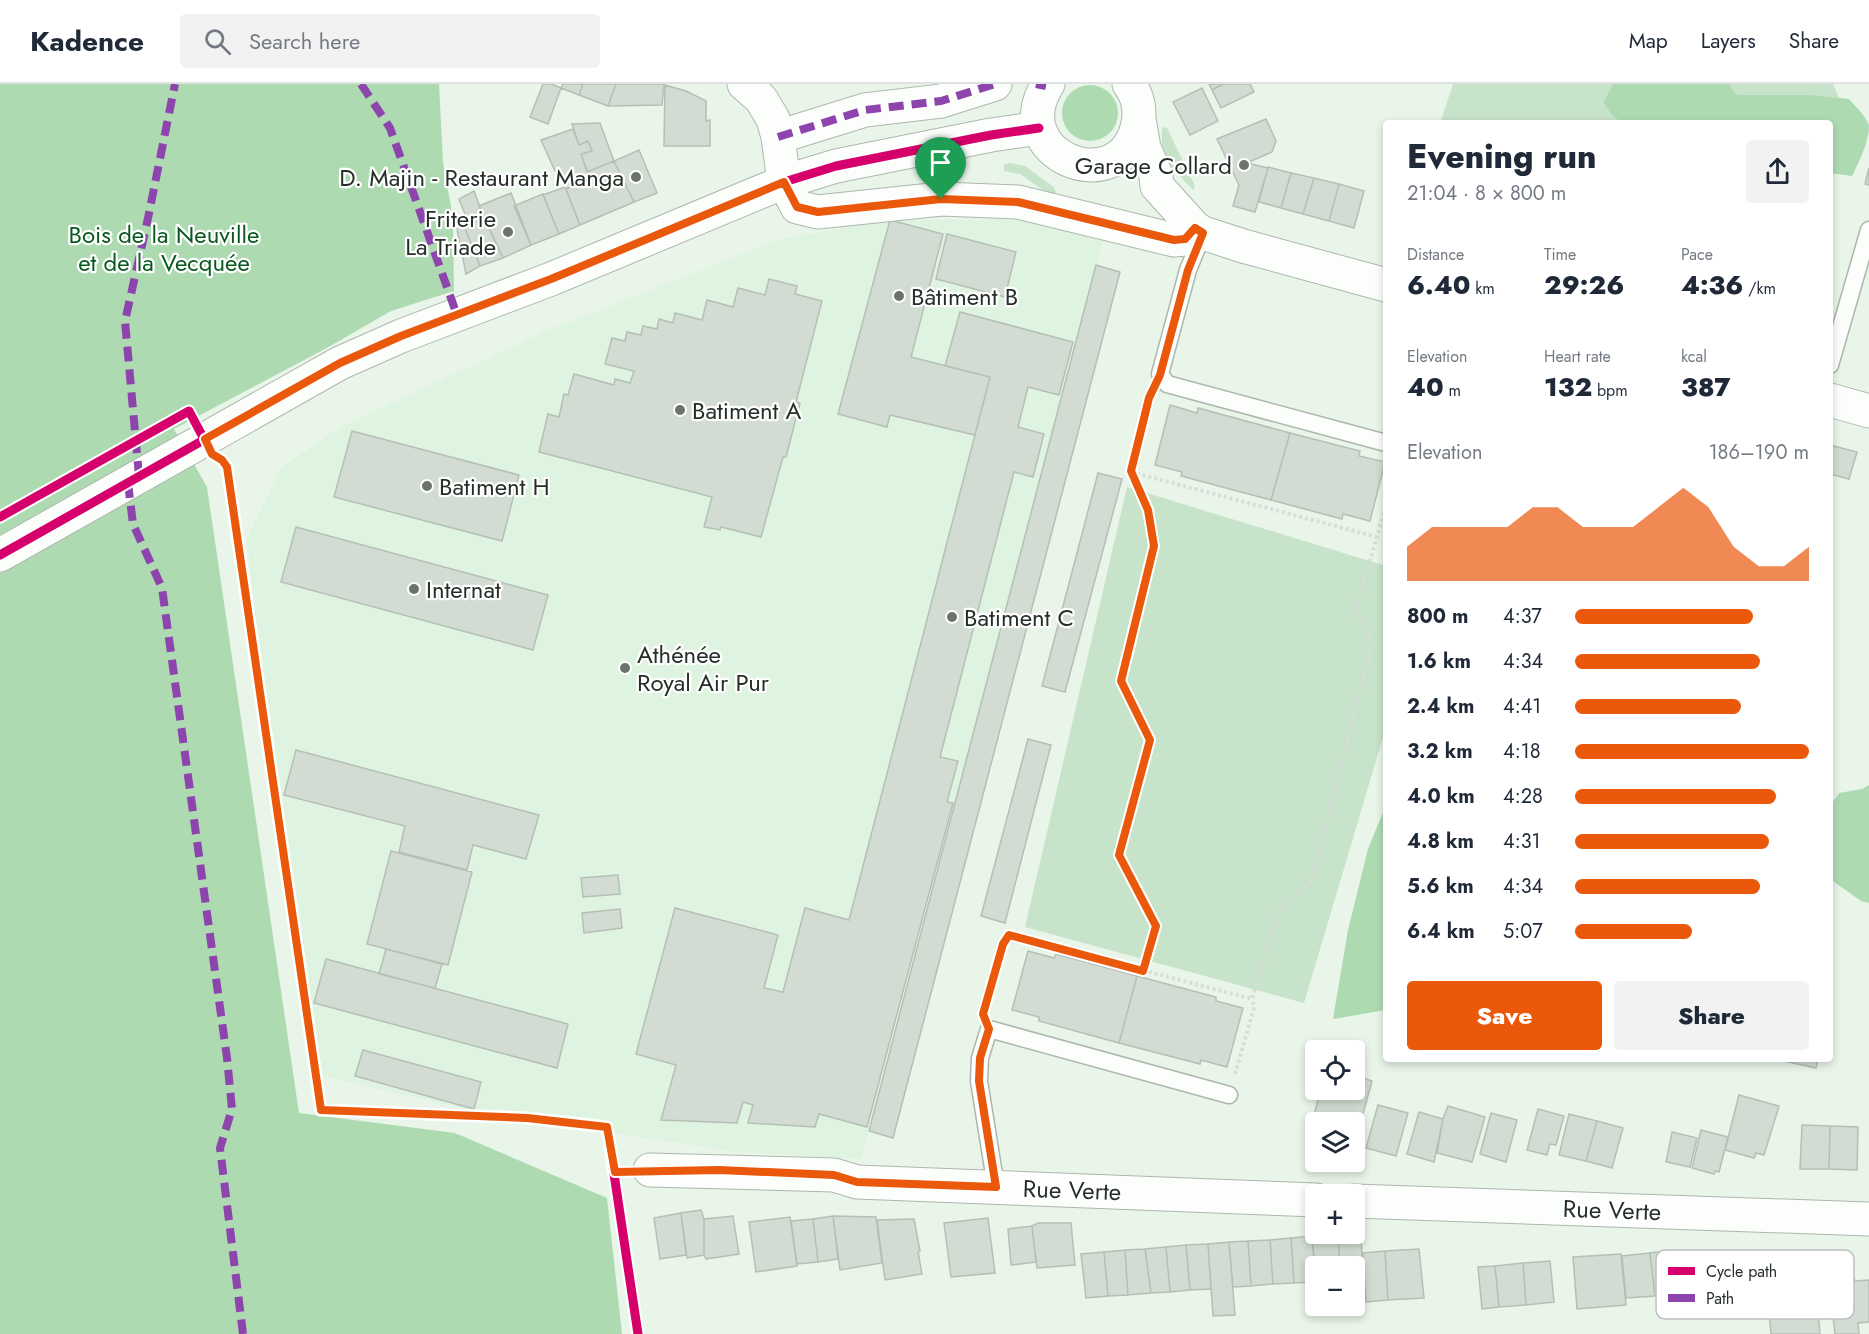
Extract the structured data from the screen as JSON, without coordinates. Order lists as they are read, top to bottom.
{
  "streets": {
    "street": ["Rue Verte"]
  },
  "parks": ["Bois de la Neuville et de la Vecquée"],
  "places": [
    "Garage Collard",
    "D. Majin - Restaurant Manga",
    "Friterie La Triade",
    "Bâtiment B",
    "Batiment A",
    "Batiment H",
    "Internat",
    "Batiment C",
    "Athénée Royal Air Pur"
  ],
  "legend": ["Cycle path", "Path"],
  "page": {
    "header": "Kadence",
    "search": "Search here",
    "nav": ["Map", "Layers", "Share"],
    "heading": ["Evening run", "21:04 · 8 × 800 m"],
    "stats": [
      ["Distance", "6.40 km"],
      ["Time", "29:26"],
      ["Pace", "4:36 /km"],
      ["Elevation", "40 m"],
      ["Heart rate", "132 bpm"],
      ["kcal", "387"]
    ],
    "chart": ["Elevation", "186–190 m"],
    "list": [
      {
        "name": "800 m",
        "note": "4:37"
      },
      {
        "name": "1.6 km",
        "note": "4:34"
      },
      {
        "name": "2.4 km",
        "note": "4:41"
      },
      {
        "name": "3.2 km",
        "note": "4:18"
      },
      {
        "name": "4.0 km",
        "note": "4:28"
      },
      {
        "name": "4.8 km",
        "note": "4:31"
      },
      {
        "name": "5.6 km",
        "note": "4:34"
      },
      {
        "name": "6.4 km",
        "note": "5:07"
      }
    ],
    "buttons": ["Save", "Share"],
    "map_buttons": ["+", "−"]
  }
}
